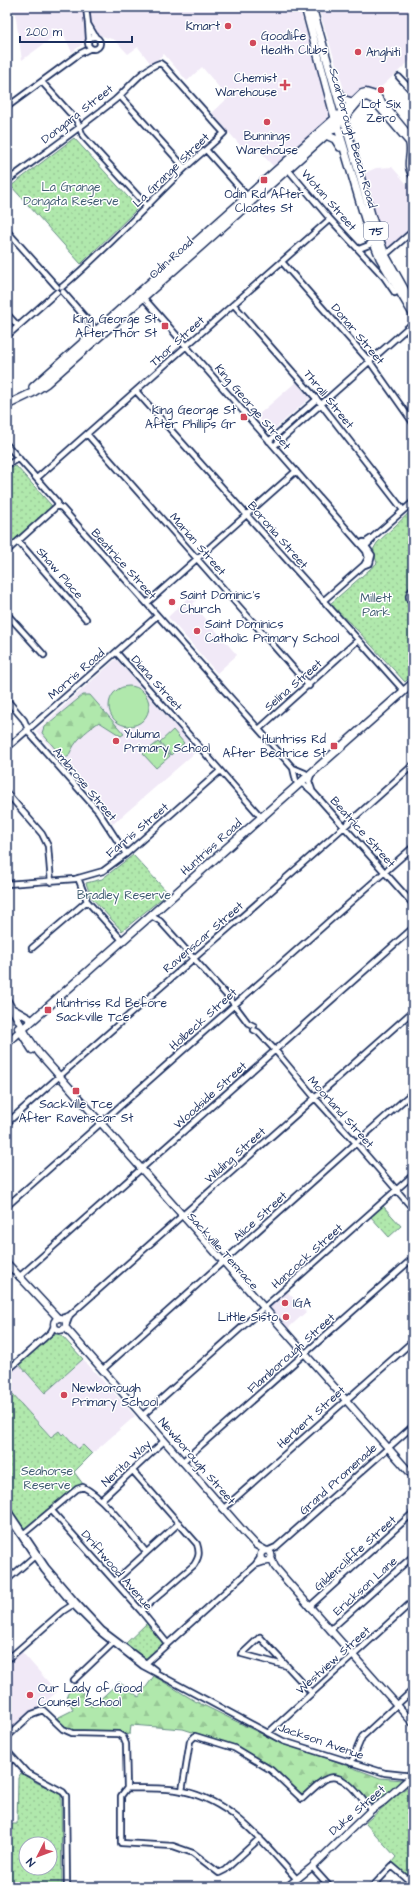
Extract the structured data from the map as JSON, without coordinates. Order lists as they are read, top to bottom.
{
  "streets": {
    "main road": [
      "Scarborough Beach Road",
      "75",
      "Odin Road",
      "Huntriss Road",
      "Sackville Terrace",
      "Newborough Street",
      "Duke Street"
    ],
    "street": [
      "Dongara Street",
      "La Grange Street",
      "Wotan Street",
      "Donar Street",
      "Thor Street",
      "Thrall Street",
      "King George Street",
      "Boronia Street",
      "Marian Street",
      "Beatrice Street",
      "Shaw Place",
      "Morris Road",
      "Diana Street",
      "Selina Street",
      "Ambrose Street",
      "Farris Street",
      "Ravenscar Street",
      "Holbeck Street",
      "Woodside Street",
      "Moorland Street",
      "Wilding Street",
      "Alice Street",
      "Hancock Street",
      "Flamborough Street",
      "Herbert Street",
      "Nerita Way",
      "Grand Promenade",
      "Gildercliffe Street",
      "Driftwood Avenue",
      "Erickson Lane",
      "Westview Street",
      "Jackson Avenue"
    ]
  },
  "crossings": [
    ["Dongara Street", "La Grange Street"],
    ["Scarborough Beach Road", "Odin Road"],
    ["Wotan Street", "Odin Road"],
    ["Wotan Street", "Thor Street"],
    ["Odin Road", "King George Street"],
    ["Donar Street", "Thor Street"],
    ["Thor Street", "Thrall Street"],
    ["Thor Street", "King George Street"],
    ["Thor Street", "Boronia Street"],
    ["Thor Street", "Marian Street"],
    ["Thor Street", "Beatrice Street"],
    ["King George Street", "Boronia Street"],
    ["Boronia Street", "Selina Street"],
    ["Boronia Street", "Huntriss Road"],
    ["Marian Street", "Selina Street"],
    ["Beatrice Street", "Morris Road"],
    ["Beatrice Street", "Selina Street"],
    ["Beatrice Street", "Huntriss Road"],
    ["Beatrice Street", "Ravenscar Street"],
    ["Beatrice Street", "Holbeck Street"],
    ["Morris Road", "Diana Street"],
    ["Morris Road", "Ambrose Street"],
    ["Diana Street", "Farris Street"],
    ["Diana Street", "Huntriss Road"],
    ["Ambrose Street", "Farris Street"],
    ["Huntriss Road", "Moorland Street"],
    ["Huntriss Road", "Sackville Terrace"],
    ["Ravenscar Street", "Moorland Street"],
    ["Ravenscar Street", "Sackville Terrace"],
    ["Holbeck Street", "Moorland Street"],
    ["Holbeck Street", "Sackville Terrace"],
    ["Woodside Street", "Moorland Street"],
    ["Woodside Street", "Sackville Terrace"],
    ["Woodside Street", "Newborough Street"],
    ["Moorland Street", "Wilding Street"],
    ["Moorland Street", "Alice Street"],
    ["Moorland Street", "Hancock Street"],
    ["Wilding Street", "Sackville Terrace"],
    ["Wilding Street", "Newborough Street"],
    ["Alice Street", "Sackville Terrace"],
    ["Alice Street", "Newborough Street"],
    ["Sackville Terrace", "Hancock Street"],
    ["Sackville Terrace", "Flamborough Street"],
    ["Sackville Terrace", "Herbert Street"],
    ["Sackville Terrace", "Grand Promenade"],
    ["Hancock Street", "Newborough Street"],
    ["Flamborough Street", "Newborough Street"],
    ["Herbert Street", "Newborough Street"],
    ["Newborough Street", "Nerita Way"],
    ["Newborough Street", "Grand Promenade"],
    ["Grand Promenade", "Driftwood Avenue"],
    ["Grand Promenade", "Jackson Avenue"],
    ["Westview Street", "Jackson Avenue"],
    ["Jackson Avenue", "Duke Street"]
  ],
  "parks": [
    "La Grange Dongata Reserve",
    "Millett Park",
    "Bradley Reserve",
    "Seahorse Reserve"
  ],
  "places": {
    "other": [
      "Kmart",
      "Goodlife Health Clubs",
      "Anghiti",
      "Lot Six Zero",
      "Bunnings Warehouse",
      "Saint Dominic's Church",
      "Saint Dominics Catholic Primary School",
      "Yuluma Primary School",
      "IGA",
      "Little Sisto",
      "Newborough Primary School",
      "Our Lady of Good Counsel School"
    ],
    "health": ["Chemist Warehouse"],
    "transit": [
      "Odin Rd After Cloates St",
      "King George St After Thor St",
      "King George St After Phillips Gr",
      "Huntriss Rd After Beatrice St",
      "Huntriss Rd Before Sackville Tce",
      "Sackville Tce After Ravenscar St"
    ]
  },
  "scale_bar": "200 m",
  "north": "bottom left"
}
